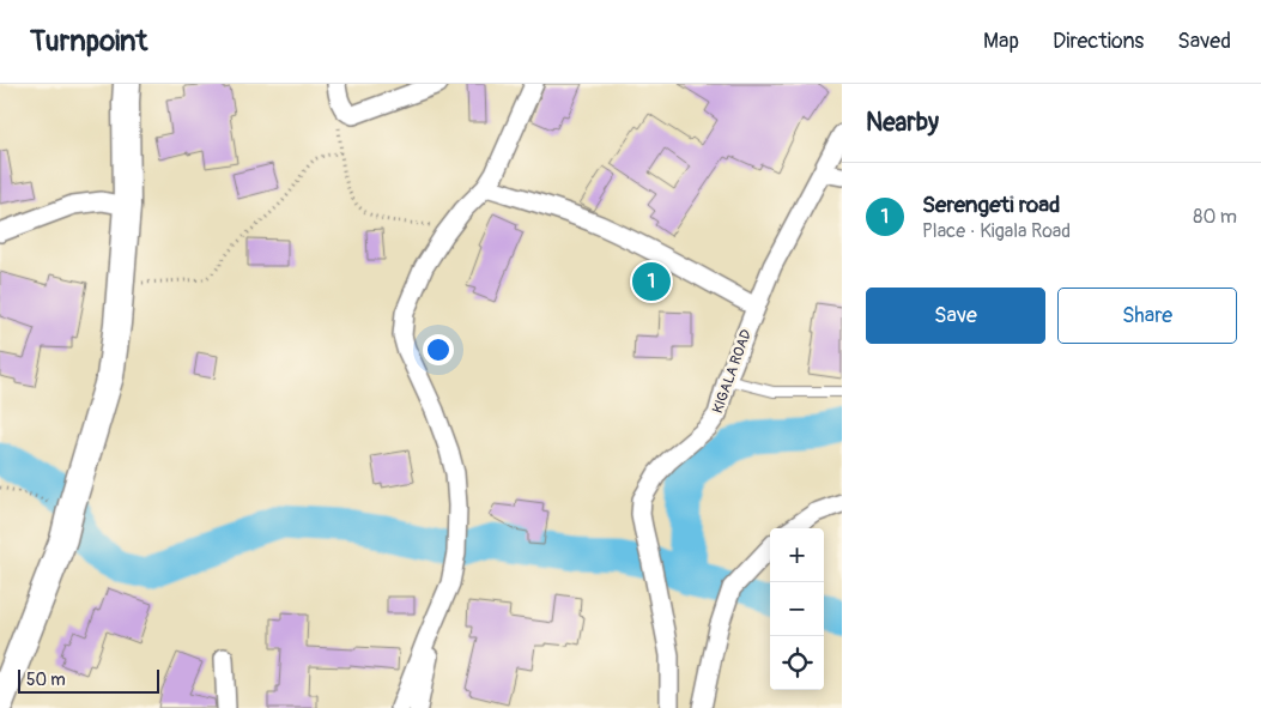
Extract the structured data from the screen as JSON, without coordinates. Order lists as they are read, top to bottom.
{
  "streets": {
    "street": ["KIGALA ROAD"]
  },
  "scale_bar": "50 m",
  "page": {
    "header": "Turnpoint",
    "nav": ["Map", "Directions", "Saved"],
    "heading": "Nearby",
    "list": [
      {
        "mark": "1",
        "name": "Serengeti road",
        "note": "Place · Kigala Road",
        "value": "80 m"
      }
    ],
    "pins": "1",
    "buttons": ["Save", "Share"],
    "map_buttons": ["+", "−"],
    "scale": "50 m"
  }
}
